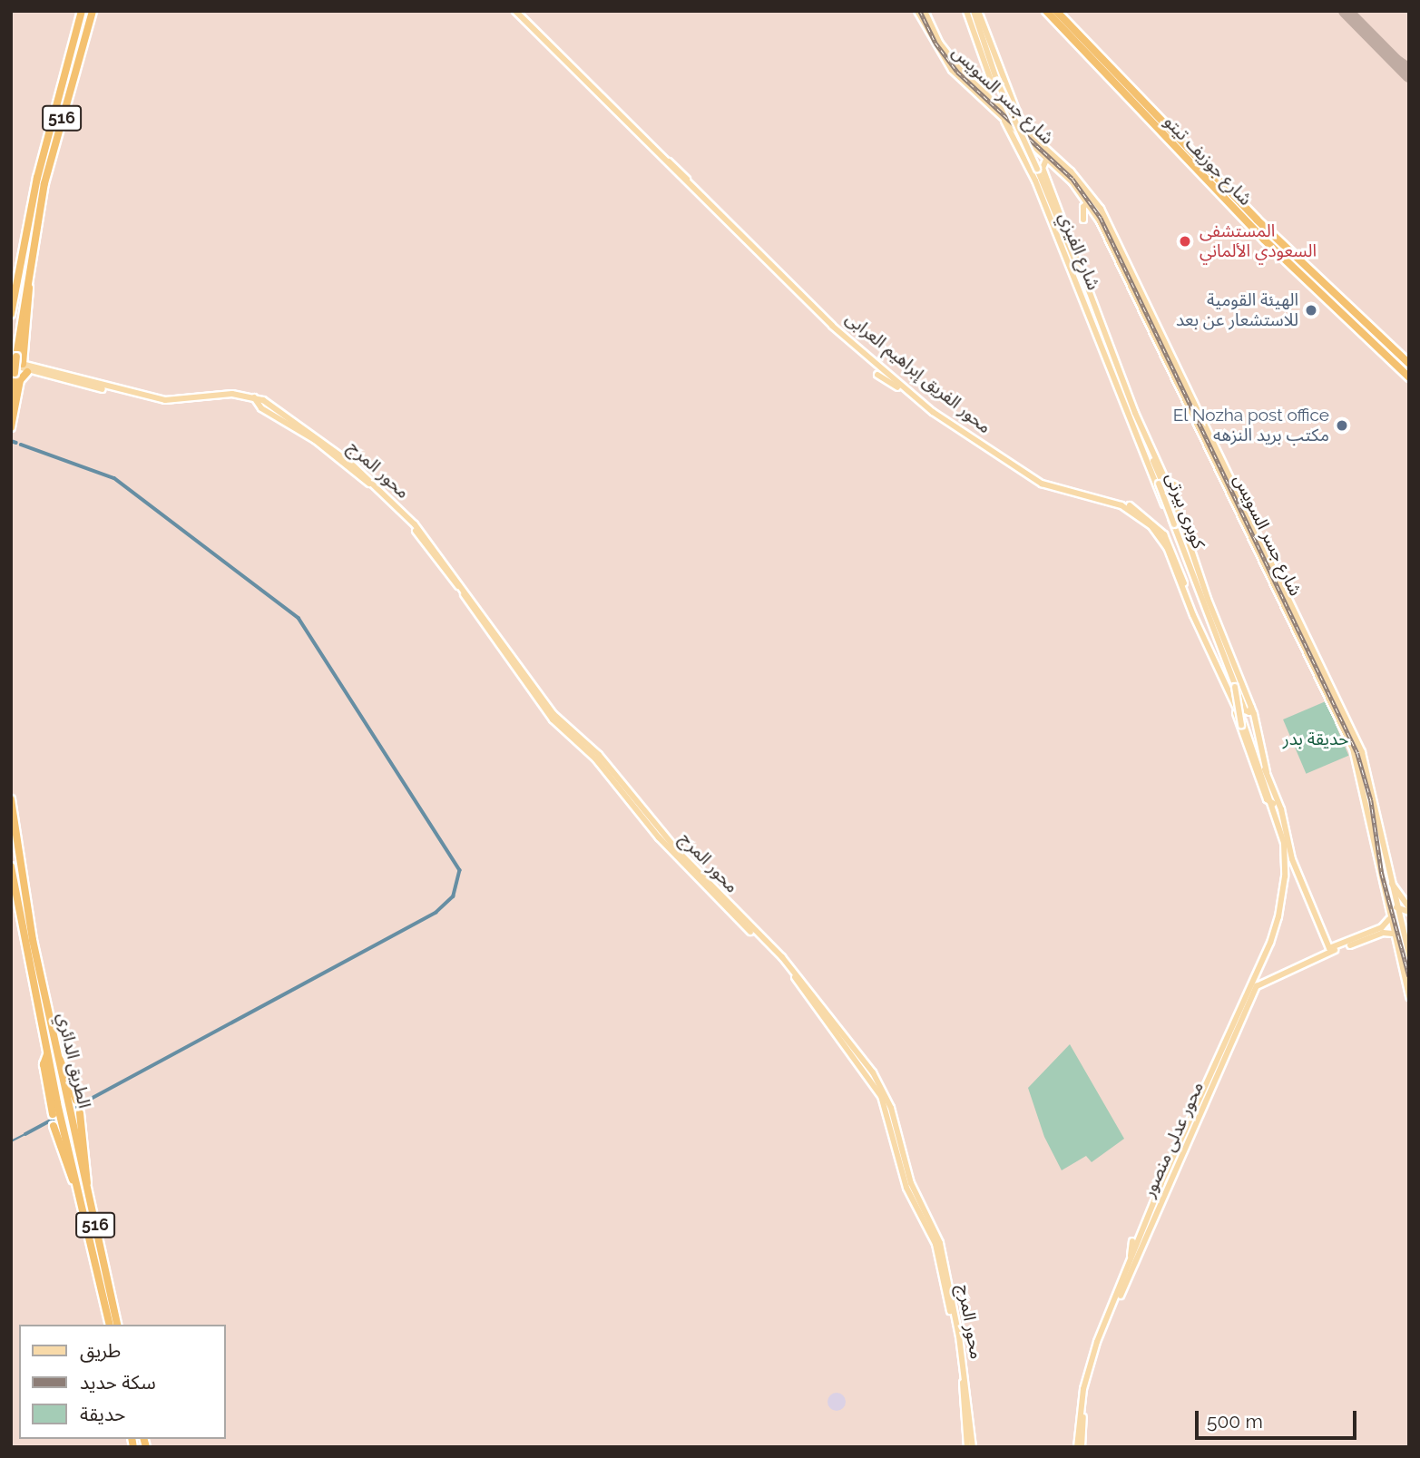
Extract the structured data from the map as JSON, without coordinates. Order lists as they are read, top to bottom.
{
  "streets": {
    "highway": ["516", "شارع جوزيف تيتو", "الطريق الدائري"],
    "main road": [
      "شارع جسر السويس",
      "شارع الفيزي",
      "محور الفريق إبراهيم العرابى",
      "محور المرج",
      "كوبرى بيرتى",
      "محور عدلى منصور"
    ]
  },
  "crossings": [
    ["516", "محور المرج"],
    ["شارع الفيزي", "كوبرى بيرتى"],
    ["محور الفريق إبراهيم العرابى", "محور عدلى منصور"]
  ],
  "parks": ["حديقة بدر"],
  "places": ["المستشفى السعودي الألماني", "الهيئة القومية للاستشعار عن بعد", "El Nozha post office مكتب بريد النزهه"],
  "legend": ["طريق", "سكة حديد", "حديقة"],
  "scale_bar": "500 m"
}
